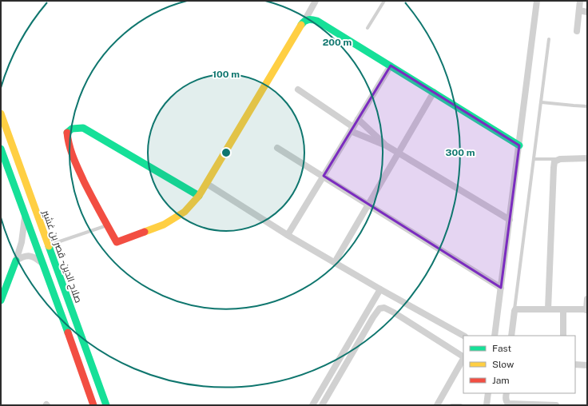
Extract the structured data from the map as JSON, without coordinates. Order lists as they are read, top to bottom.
{
  "streets": {
    "main road": ["صلاح الدين - قصر بن غشير"]
  },
  "legend": ["Fast", "Slow", "Jam"],
  "rings": ["200 m", "100 m", "300 m"]
}
